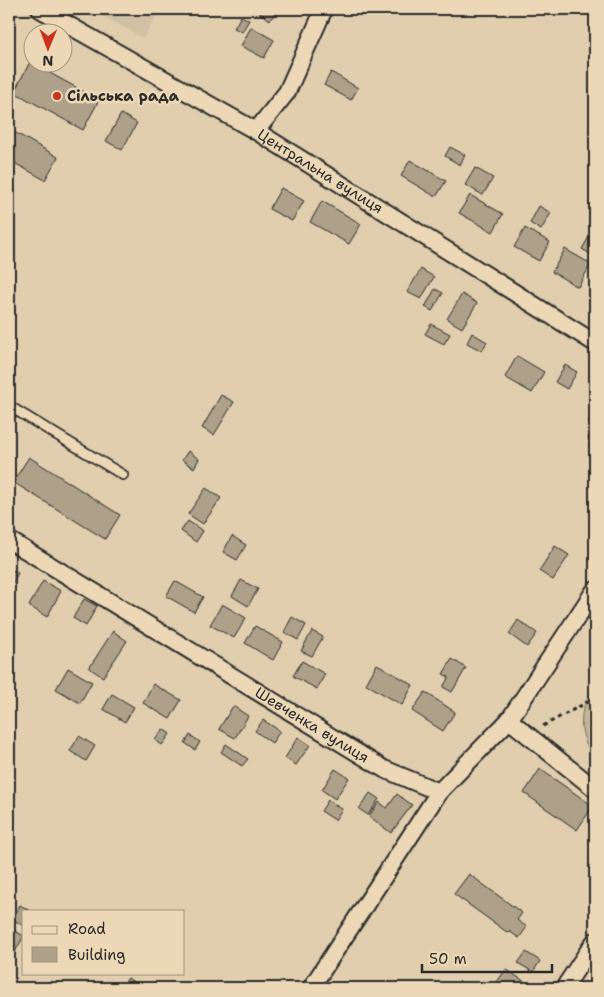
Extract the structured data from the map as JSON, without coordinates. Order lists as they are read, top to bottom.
{
  "streets": {
    "street": ["Центральна вулиця", "Шевченка вулиця"]
  },
  "places": ["Сільська рада"],
  "legend": ["Road", "Building"],
  "scale_bar": "50 m",
  "north": "bottom"
}
